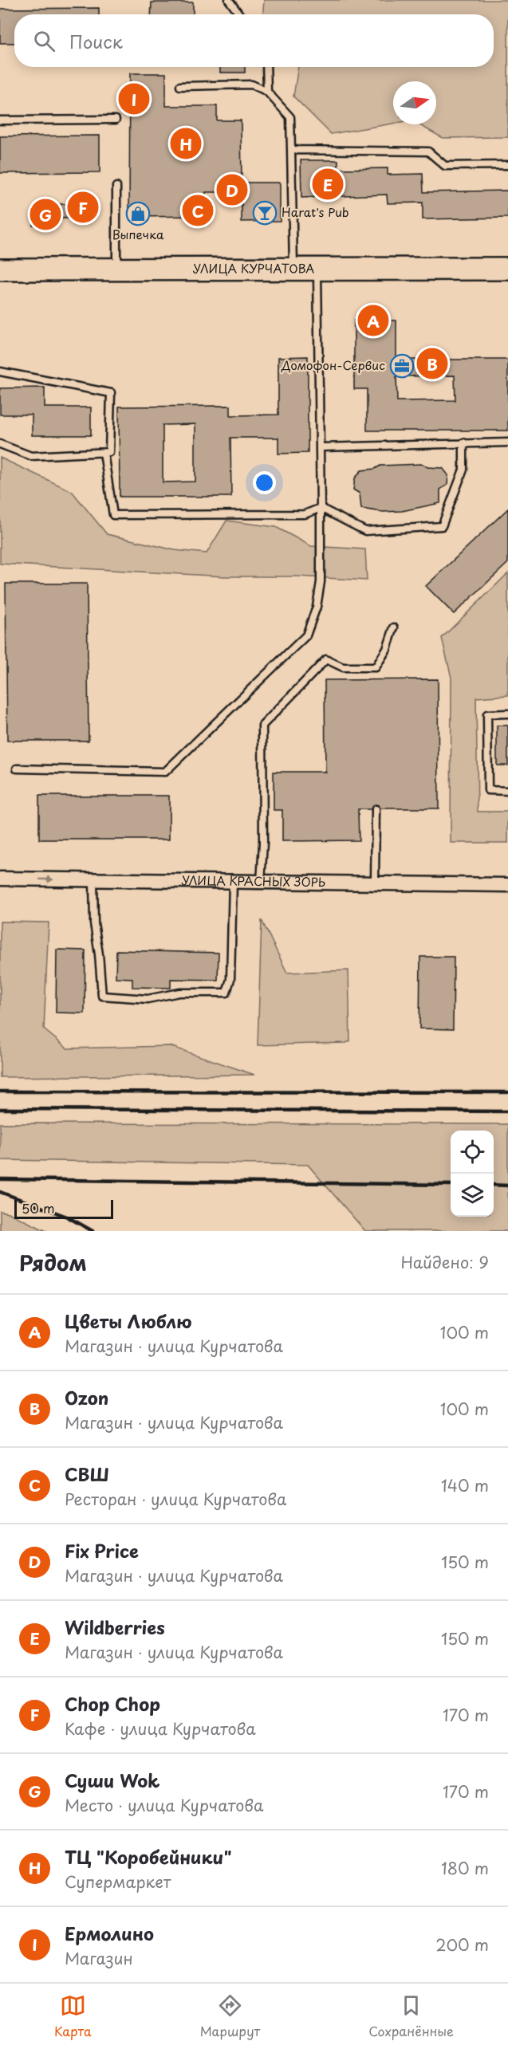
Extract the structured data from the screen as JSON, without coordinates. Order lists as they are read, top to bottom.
{
  "streets": {
    "main road": ["УЛИЦА КУРЧАТОВА"],
    "street": ["УЛИЦА КРАСНЫХ ЗОРЬ"]
  },
  "places": {
    "bar": ["Harat's Pub"],
    "shop": ["Выпечка"],
    "office": ["Домофон-Сервис"]
  },
  "scale_bar": "50 m",
  "north": "right",
  "page": {
    "search": "Поиск",
    "pins": [
      "I",
      "H",
      "E",
      "D",
      "F",
      "C",
      "G",
      "A",
      "B"
    ],
    "scale": "50 m",
    "heading": ["Рядом", "Найдено: 9"],
    "list": [
      {
        "mark": "A",
        "name": "Цветы Люблю",
        "note": "Магазин · улица Курчатова",
        "value": "100 m"
      },
      {
        "mark": "B",
        "name": "Ozon",
        "note": "Магазин · улица Курчатова",
        "value": "100 m"
      },
      {
        "mark": "C",
        "name": "СВШ",
        "note": "Ресторан · улица Курчатова",
        "value": "140 m"
      },
      {
        "mark": "D",
        "name": "Fix Price",
        "note": "Магазин · улица Курчатова",
        "value": "150 m"
      },
      {
        "mark": "E",
        "name": "Wildberries",
        "note": "Магазин · улица Курчатова",
        "value": "150 m"
      },
      {
        "mark": "F",
        "name": "Chop Chop",
        "note": "Кафе · улица Курчатова",
        "value": "170 m"
      },
      {
        "mark": "G",
        "name": "Суши Wok",
        "note": "Место · улица Курчатова",
        "value": "170 m"
      },
      {
        "mark": "H",
        "name": "ТЦ \"Коробейники\"",
        "note": "Супермаркет",
        "value": "180 m"
      },
      {
        "mark": "I",
        "name": "Ермолино",
        "note": "Магазин",
        "value": "200 m"
      }
    ],
    "nav": ["Карта", "Маршрут", "Сохранённые"]
  }
}
